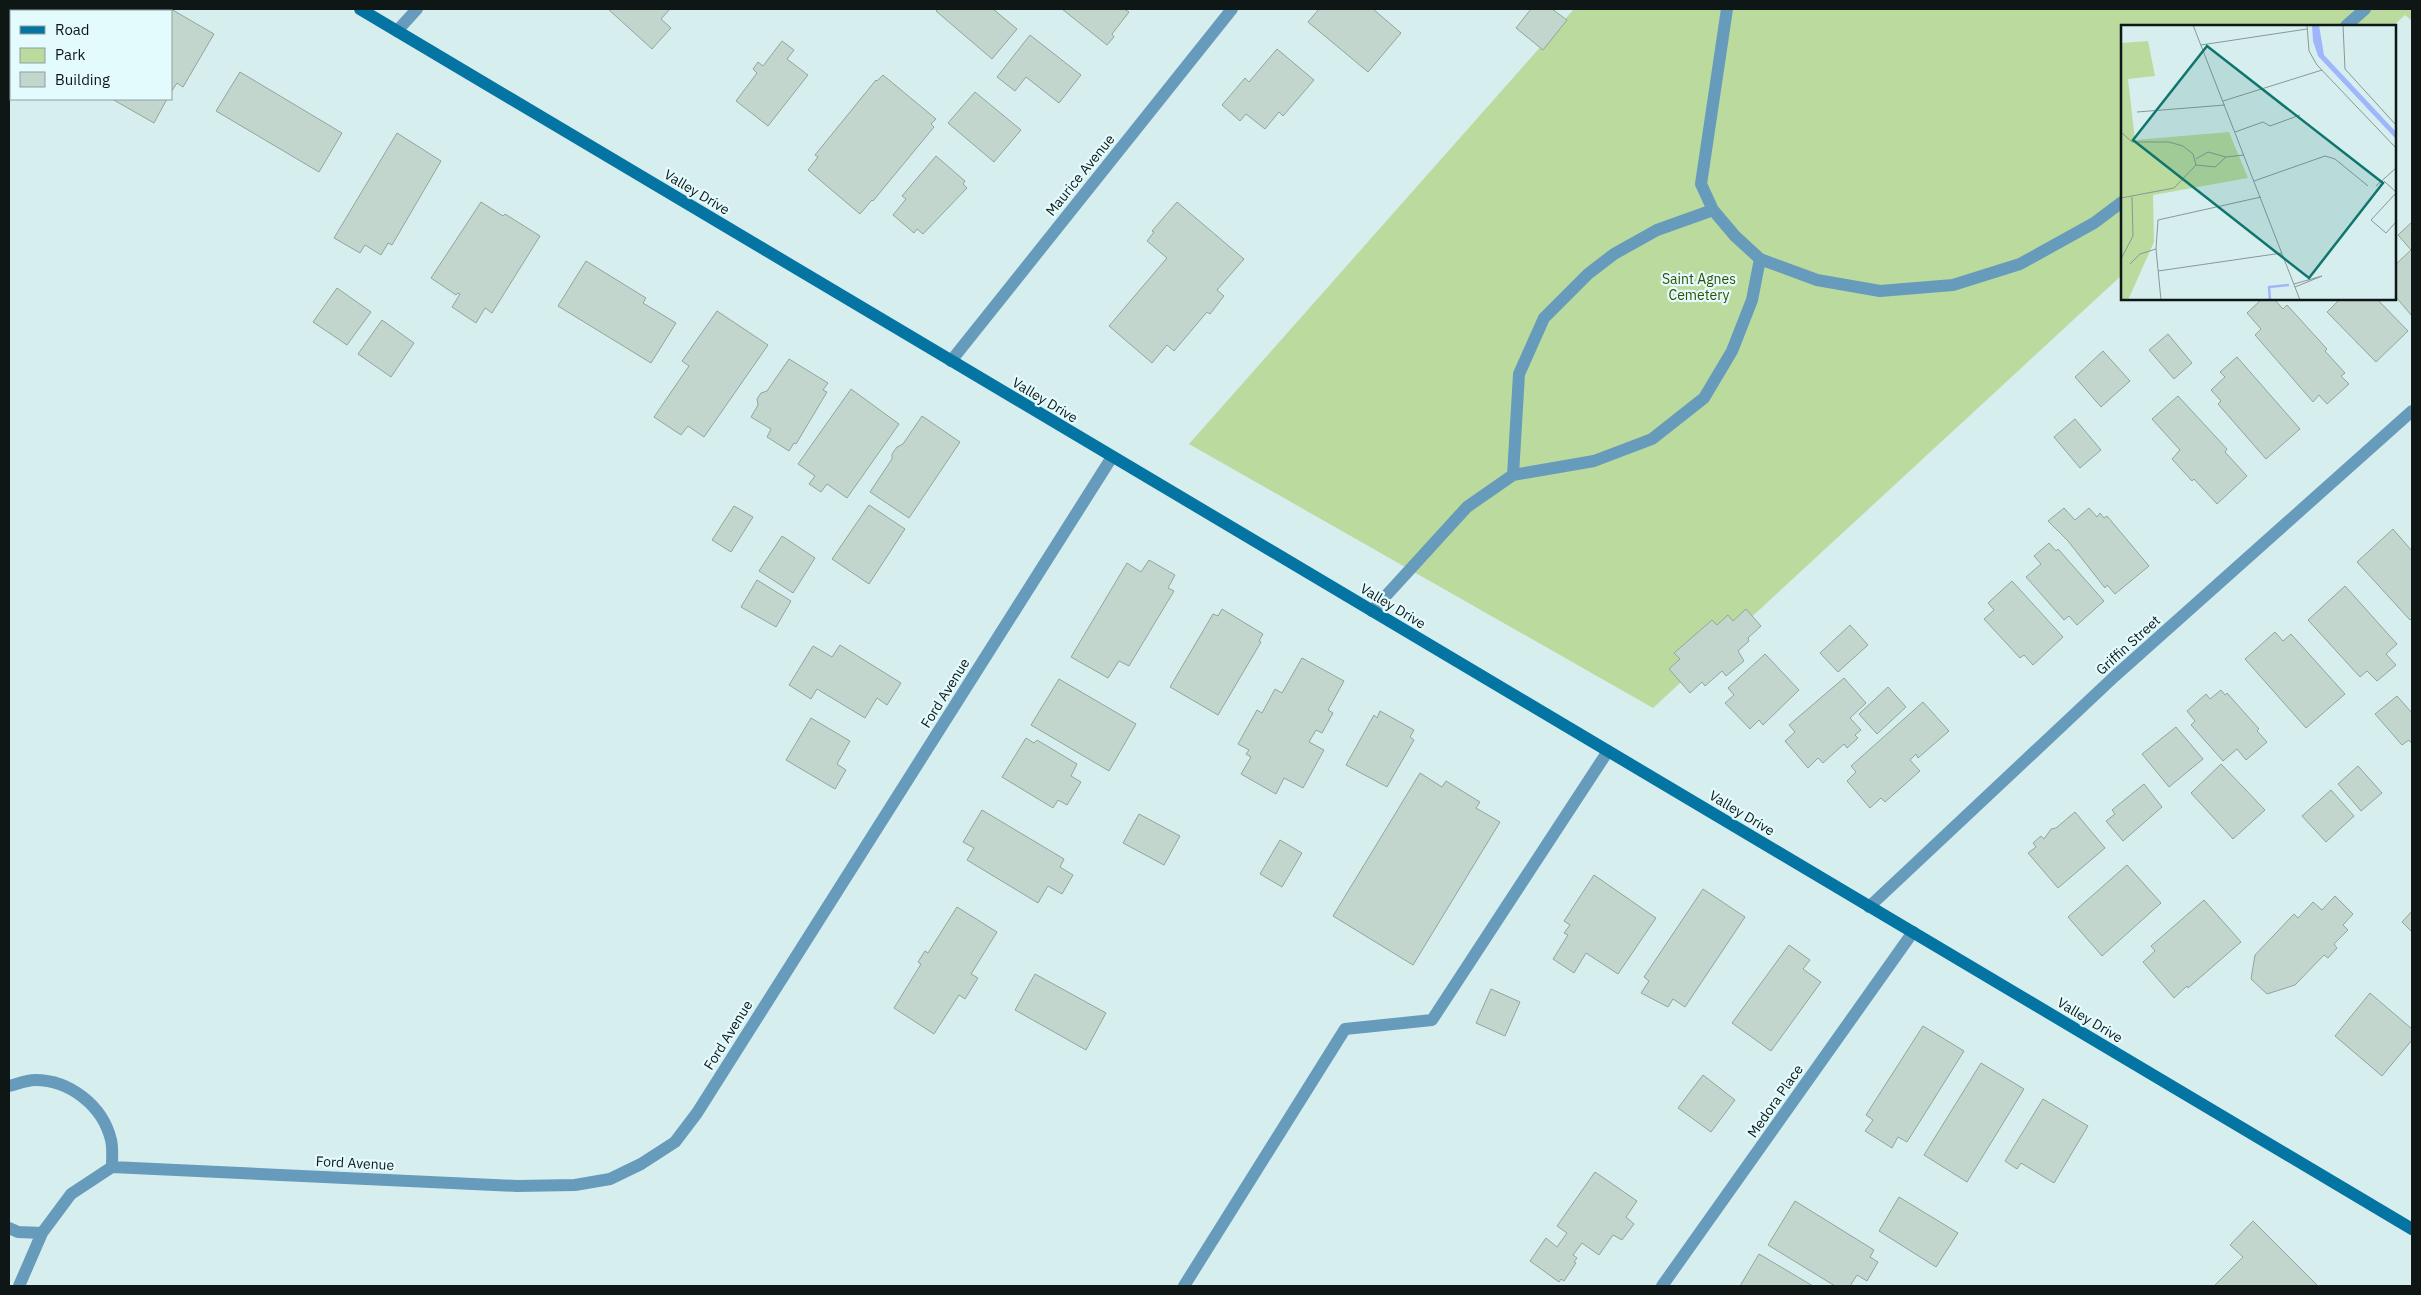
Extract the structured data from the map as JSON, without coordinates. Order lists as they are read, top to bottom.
{
  "streets": {
    "main road": ["Valley Drive"],
    "street": [
      "Maurice Avenue",
      "Griffin Street",
      "Ford Avenue",
      "Medora Place"
    ]
  },
  "crossings": [
    ["Maurice Avenue", "Valley Drive"],
    ["Valley Drive", "Griffin Street"],
    ["Valley Drive", "Ford Avenue"],
    ["Valley Drive", "Medora Place"]
  ],
  "parks": ["Saint Agnes Cemetery"],
  "legend": ["Road", "Park", "Building"]
}
